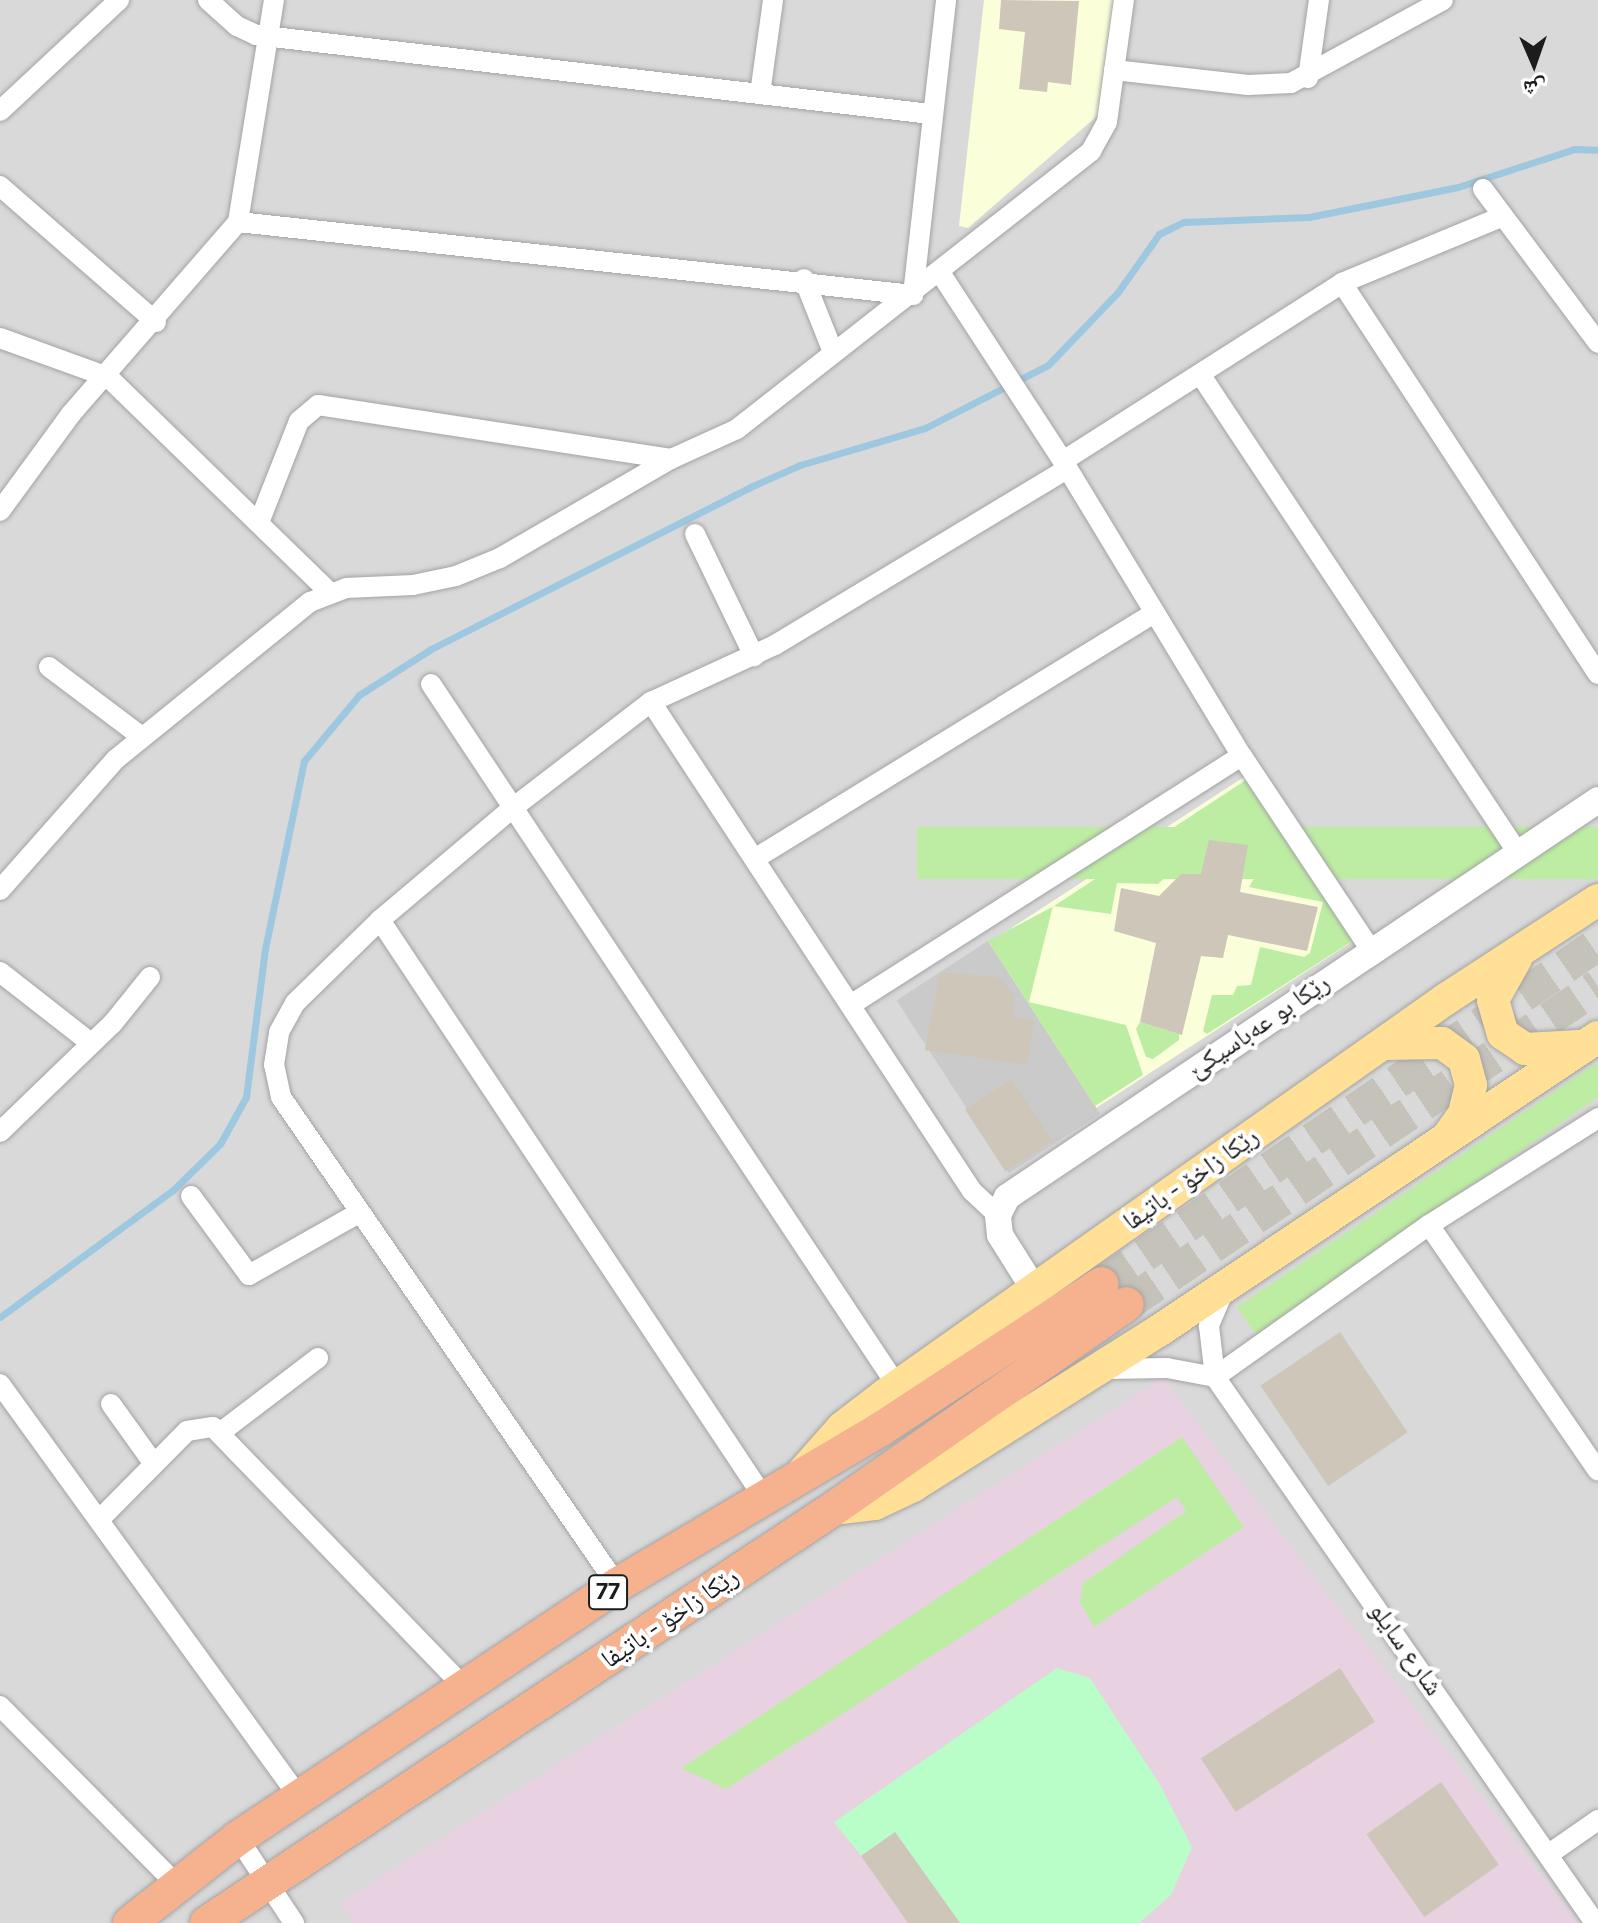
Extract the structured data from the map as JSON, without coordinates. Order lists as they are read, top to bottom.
{
  "streets": {
    "highway": ["رێکا زاخۆ - باتیفا", "77"],
    "street": ["رێكا بو عه‌باسيكێ", "شارع سايلو"]
  },
  "north": "bottom"
}
